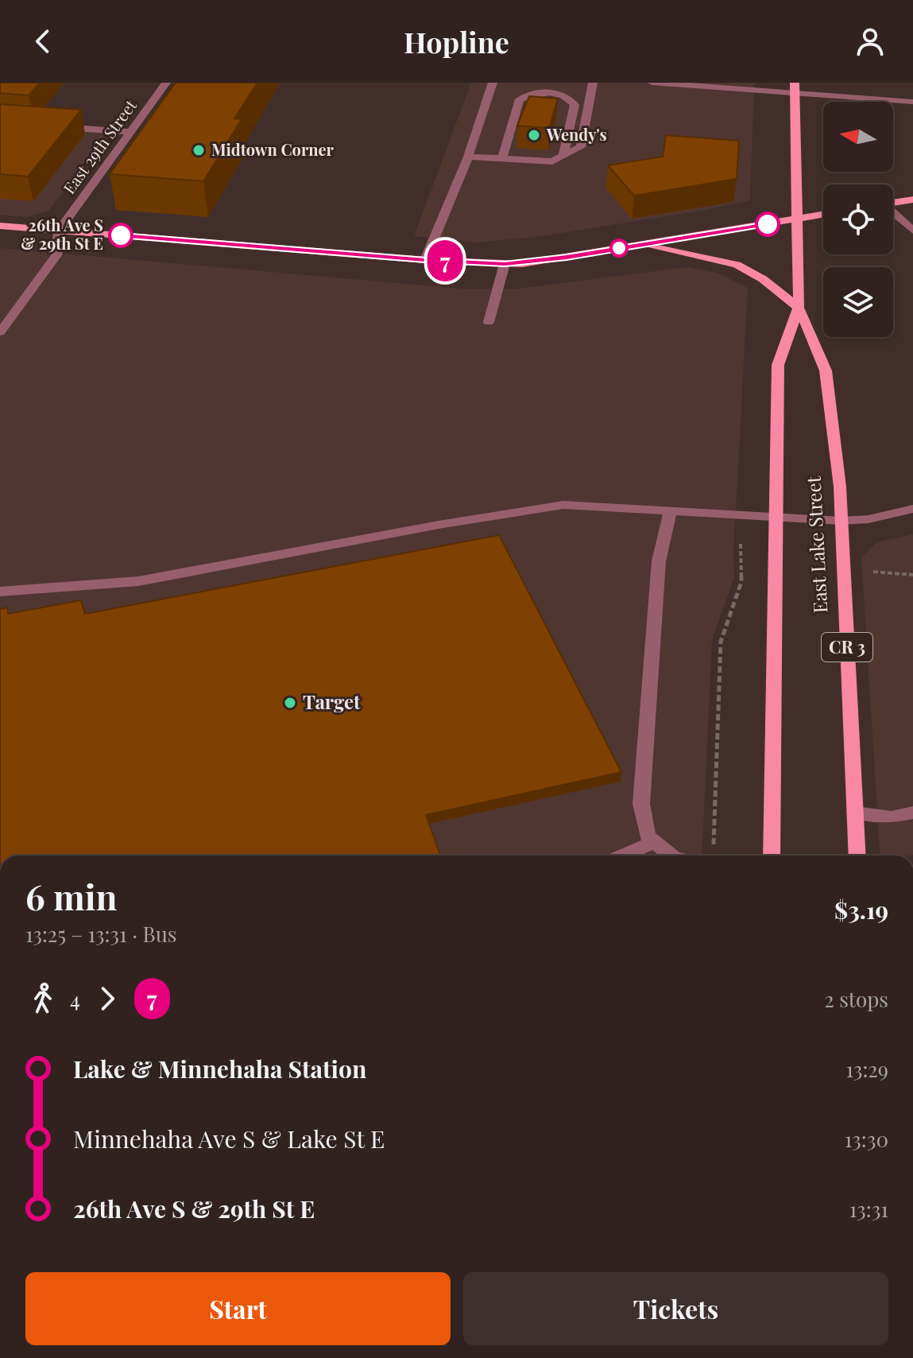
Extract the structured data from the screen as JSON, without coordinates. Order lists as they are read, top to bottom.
{
  "streets": {
    "main road": ["East Lake Street", "CR 3"],
    "street": ["East 29th Street"]
  },
  "places": [
    "Wendy's",
    "Midtown Corner",
    "26th Ave S & 29th St E",
    "Target"
  ],
  "lines": ["bus line 7"],
  "north": "left",
  "page": {
    "header": "Hopline",
    "on_map": "7",
    "heading": ["6 min", "13:25 – 13:31 · Bus", "$3.19"],
    "legs": ["4", "7", "2 stops"],
    "list": [
      {
        "name": "Lake & Minnehaha Station",
        "value": "13:29"
      },
      {
        "name": "Minnehaha Ave S & Lake St E",
        "value": "13:30"
      },
      {
        "name": "26th Ave S & 29th St E",
        "value": "13:31"
      }
    ],
    "buttons": ["Start", "Tickets"]
  }
}
